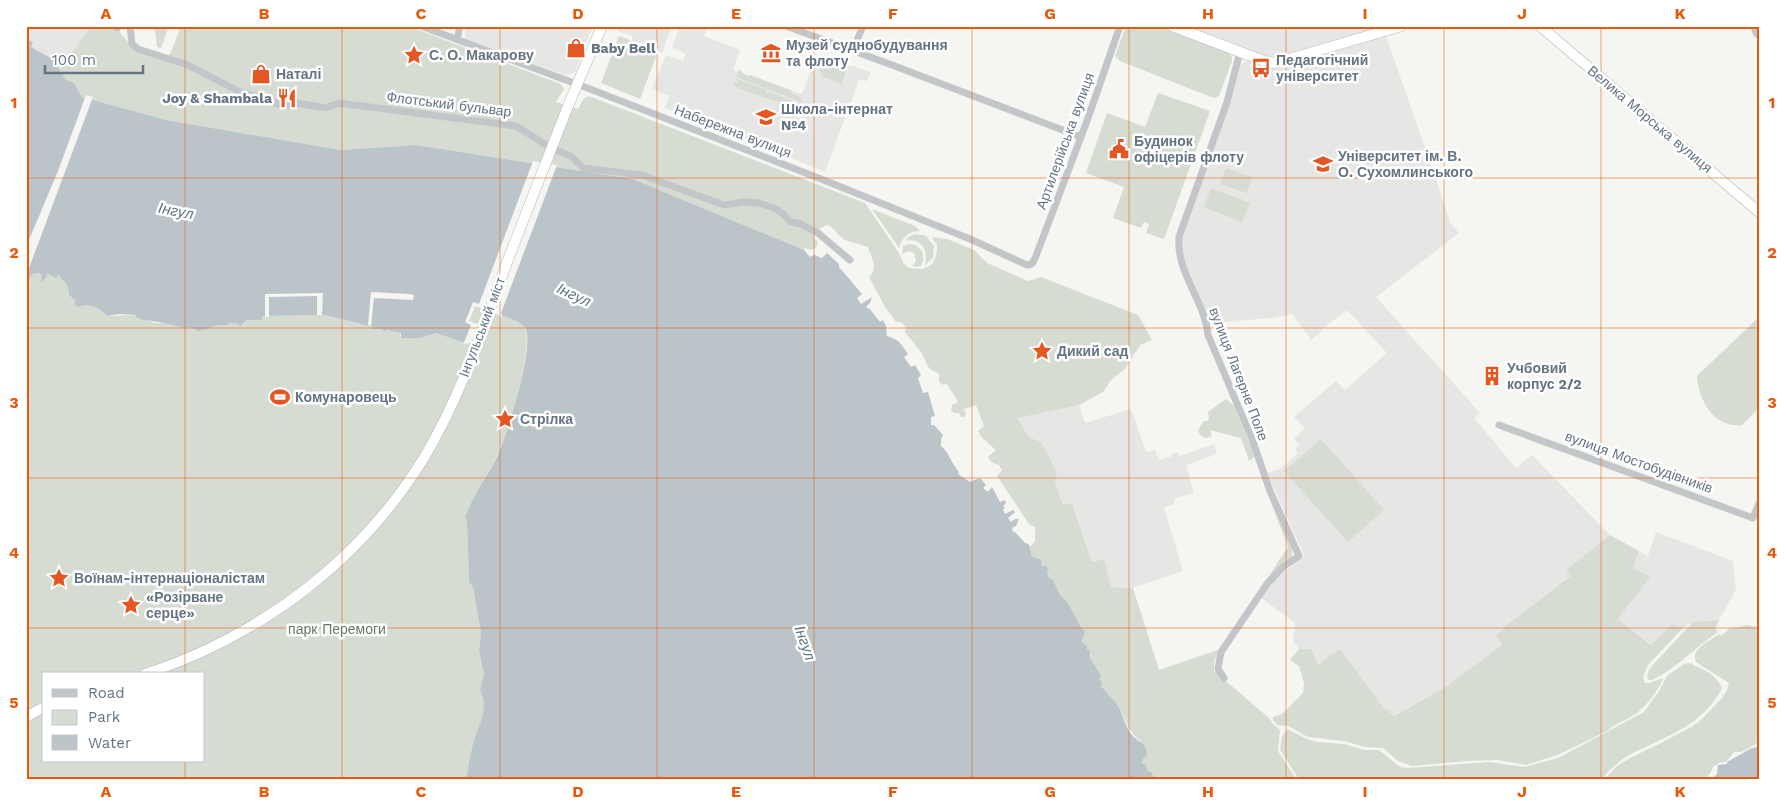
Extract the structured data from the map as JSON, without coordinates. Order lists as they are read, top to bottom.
{
  "streets": {
    "highway": ["Велика Морська вулиця", "Інгульський міст"],
    "street": [
      "Флотський бульвар",
      "Набережна вулиця",
      "Артилерійська вулиця",
      "вулиця Лагерне Поле",
      "вулиця Мостобудівників"
    ]
  },
  "crossings": [
    ["Набережна вулиця", "Артилерійська вулиця"],
    ["Набережна вулиця", "Інгульський міст"]
  ],
  "water": ["Інгул"],
  "parks": ["парк Перемоги"],
  "places": {
    "shop": ["Baby Bell", "Наталі"],
    "museum": ["Музей суднобудування та флоту"],
    "place": [
      "С. О. Макарову",
      "Дикий сад",
      "Стрілка",
      "Воїнам-інтернаціоналістам",
      "«Розірване серце»"
    ],
    "bus stop": ["Педагогічний університет"],
    "restaurant": ["Joy & Shambala"],
    "school or university": ["Школа-інтернат №4", "Університет ім. В. О. Сухомлинського"],
    "public building": ["Будинок офіцерів флоту"],
    "building": ["Учбовий корпус 2/2"],
    "sports": ["Комунаровець"]
  },
  "legend": ["Road", "Park", "Water"],
  "scale_bar": "100 m",
  "grid": {
    "columns": [
      "A",
      "B",
      "C",
      "D",
      "E",
      "F",
      "G",
      "H",
      "I",
      "J",
      "K"
    ],
    "rows": [
      "1",
      "2",
      "3",
      "4",
      "5"
    ]
  }
}
